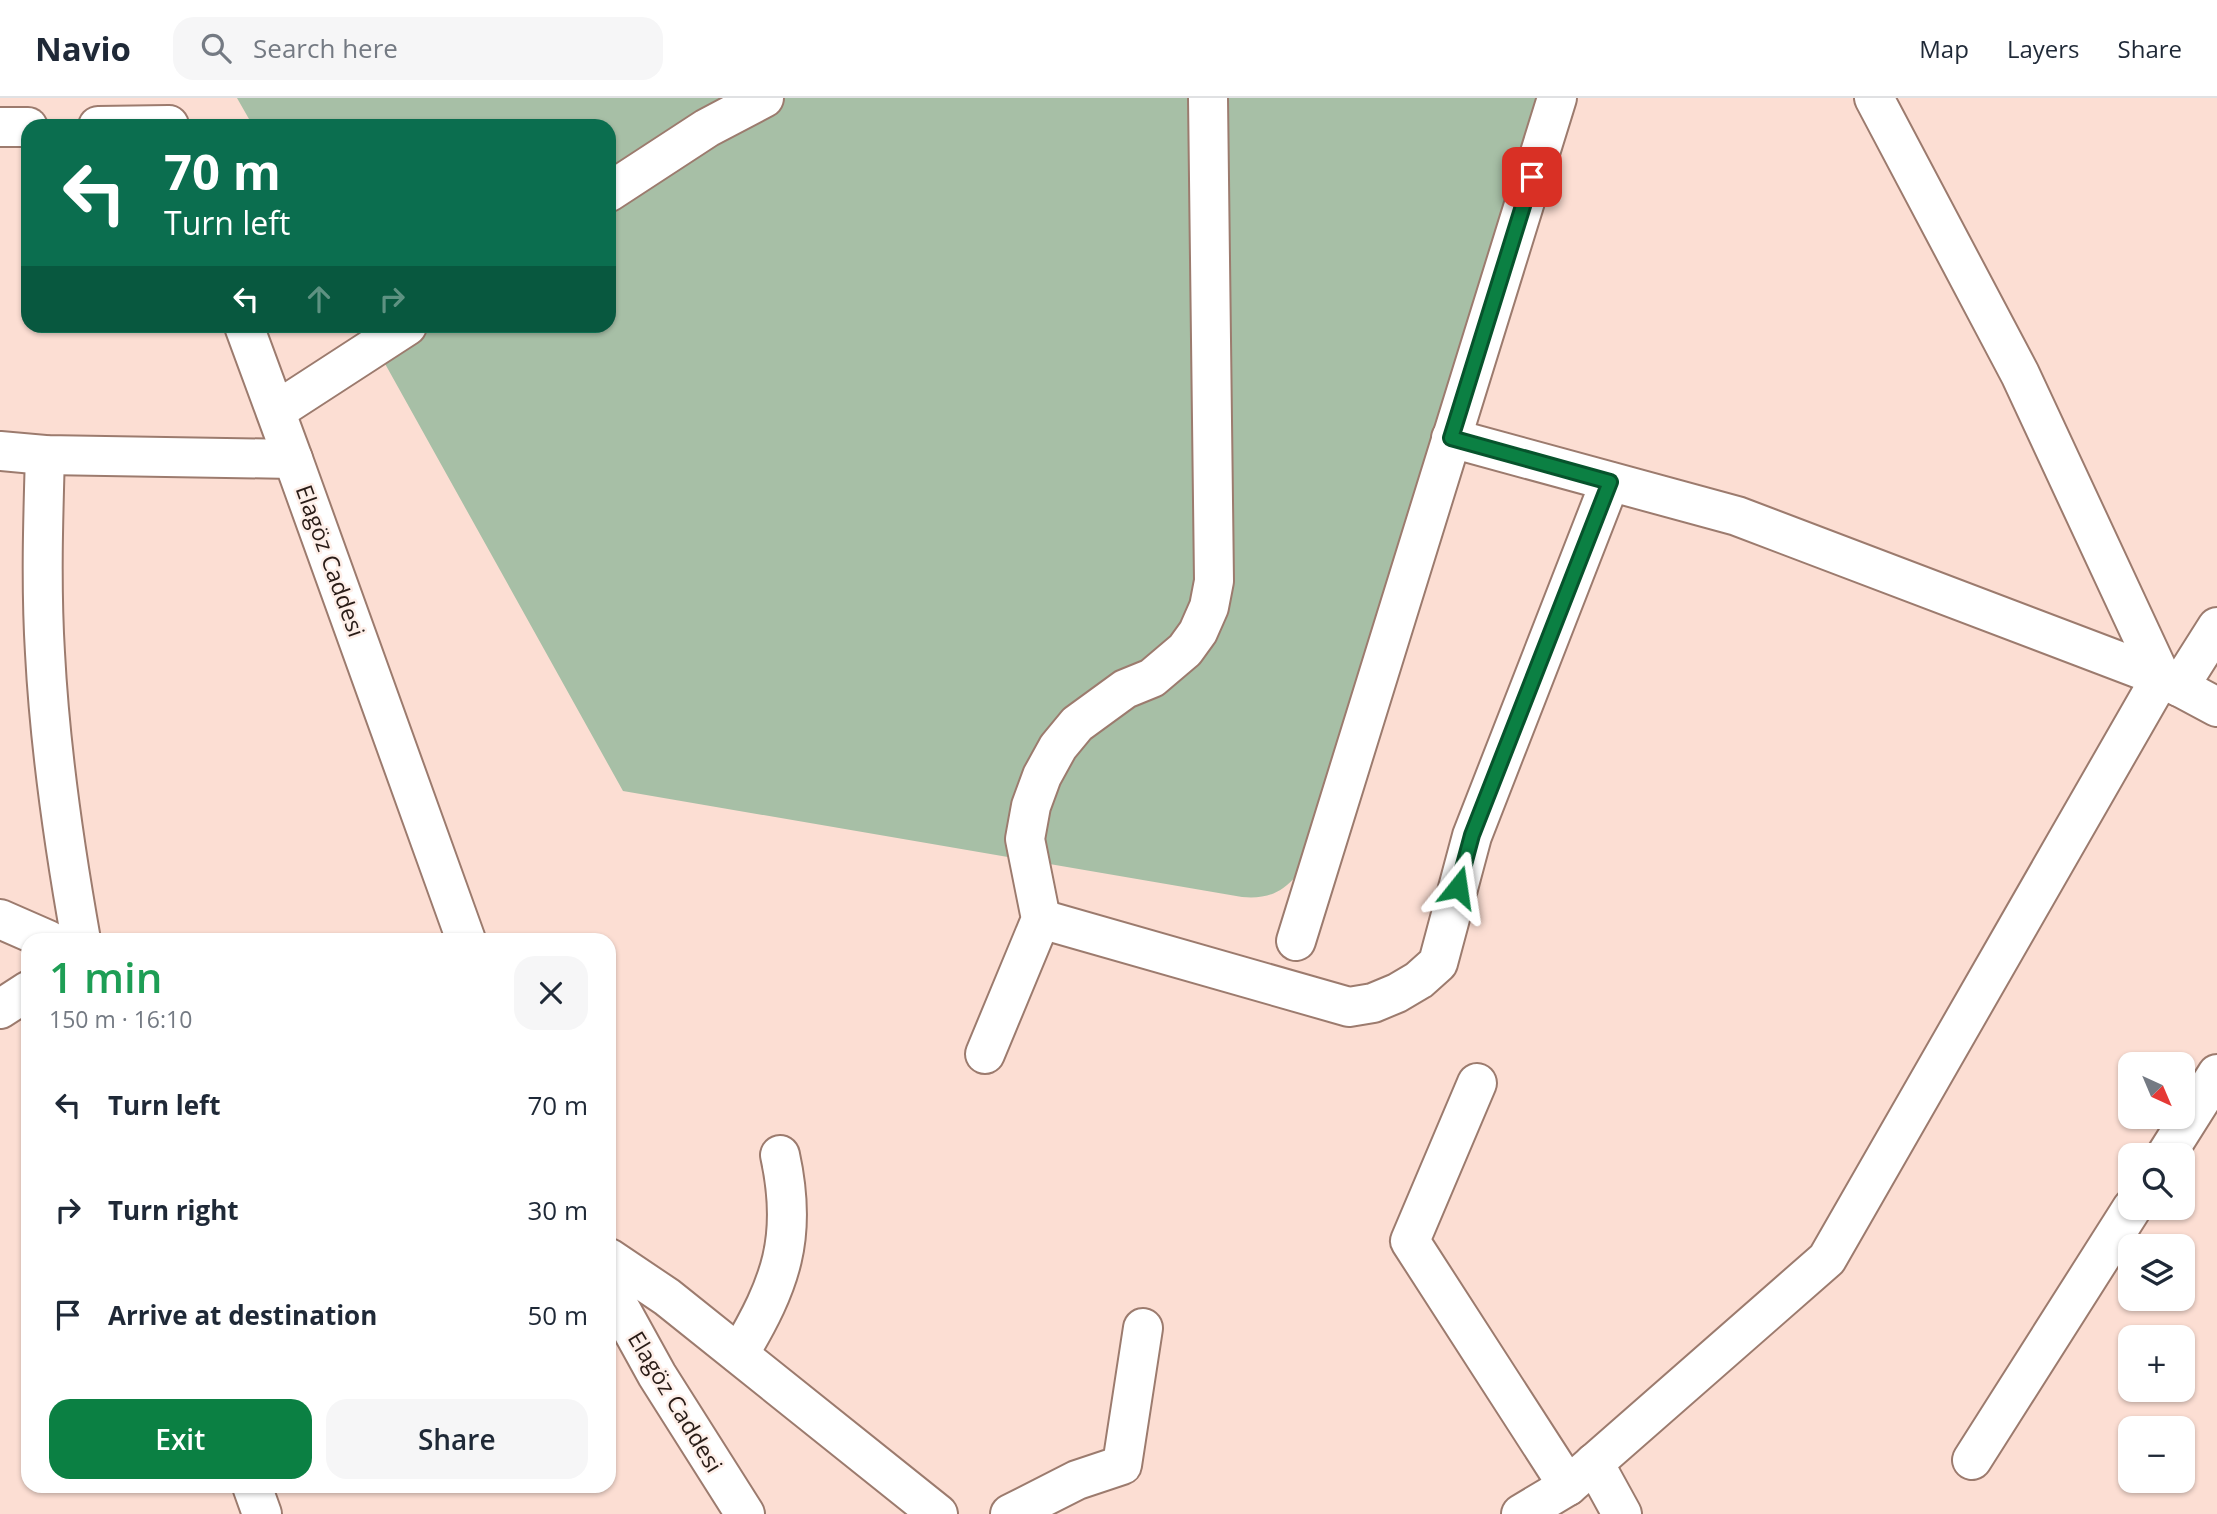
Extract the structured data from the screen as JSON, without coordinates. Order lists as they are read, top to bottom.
{
  "streets": {
    "street": ["Elagöz Caddesi"]
  },
  "north": "bottom right",
  "page": {
    "header": "Navio",
    "search": "Search here",
    "nav": ["Map", "Layers", "Share"],
    "turn": ["70 m", "Turn left"],
    "heading": ["1 min", "150 m · 16:10"],
    "map_buttons": ["+", "−"],
    "list": [
      {
        "name": "Turn left",
        "value": "70 m"
      },
      {
        "name": "Turn right",
        "value": "30 m"
      },
      {
        "name": "Arrive at destination",
        "value": "50 m"
      }
    ],
    "buttons": ["Exit", "Share"]
  }
}
